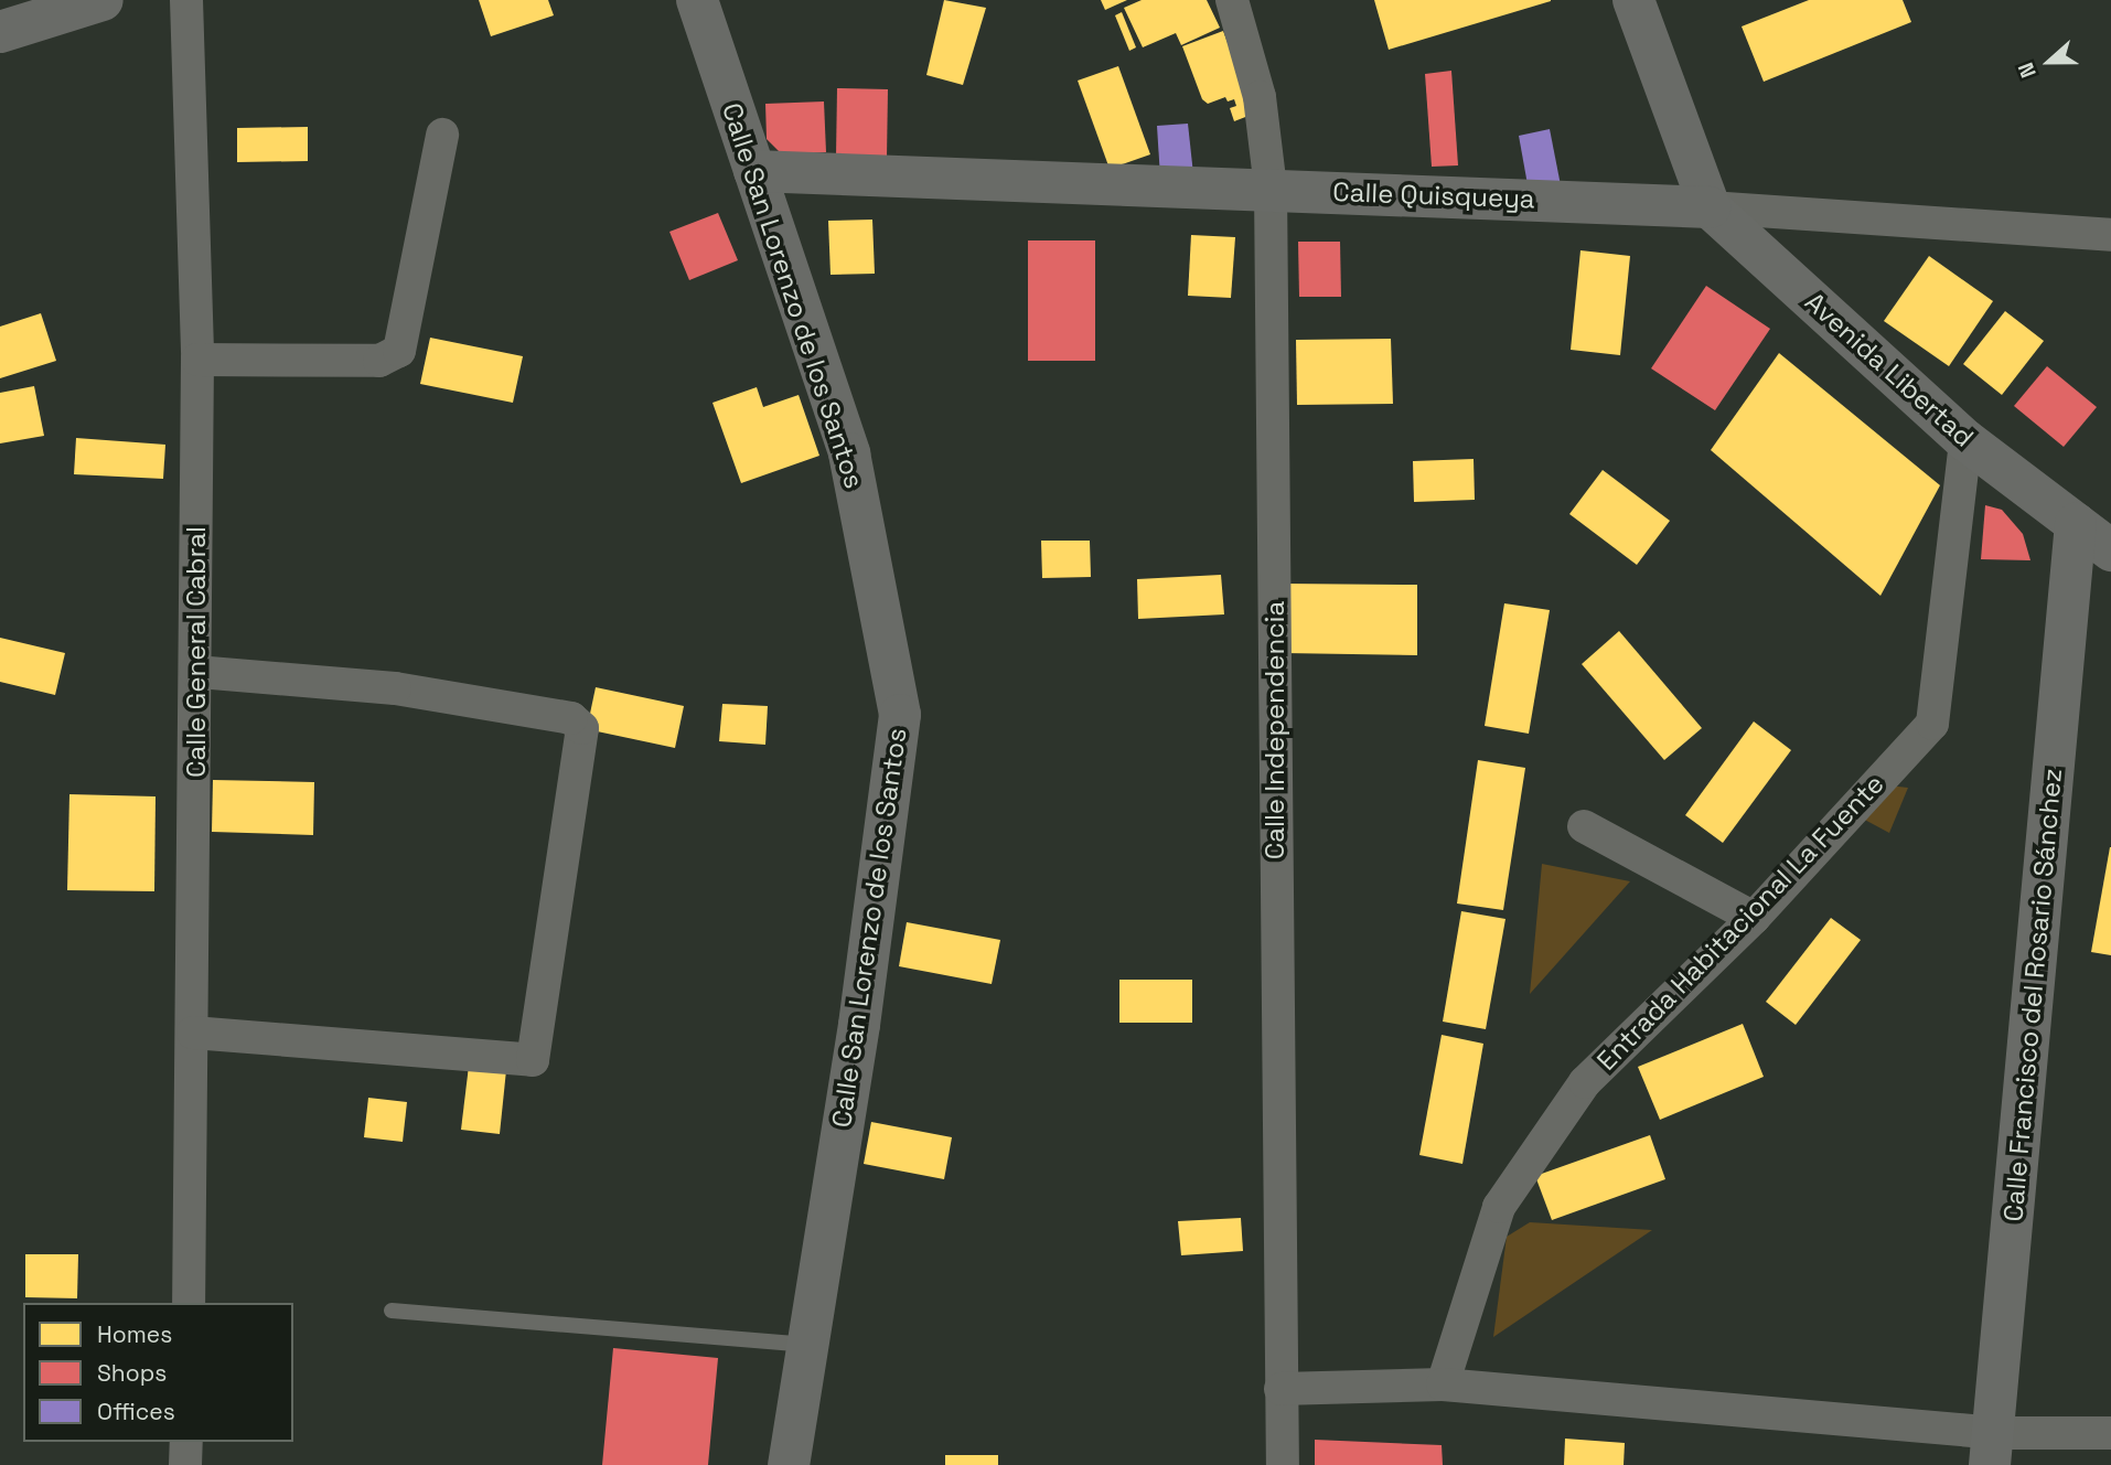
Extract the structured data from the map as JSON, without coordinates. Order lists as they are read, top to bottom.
{
  "streets": {
    "street": [
      "Calle Quisqueya",
      "Calle San Lorenzo de los Santos",
      "Avenida Libertad",
      "Calle General Cabral",
      "Calle Independencia",
      "Entrada Habitacional La Fuente",
      "Calle Francisco del Rosario Sánchez"
    ]
  },
  "crossings": [
    ["Calle Quisqueya", "Calle San Lorenzo de los Santos"],
    ["Calle Quisqueya", "Avenida Libertad"],
    ["Calle Quisqueya", "Calle Independencia"],
    ["Avenida Libertad", "Entrada Habitacional La Fuente"],
    ["Avenida Libertad", "Calle Francisco del Rosario Sánchez"]
  ],
  "legend": ["Homes", "Shops", "Offices"],
  "north": "left"
}
